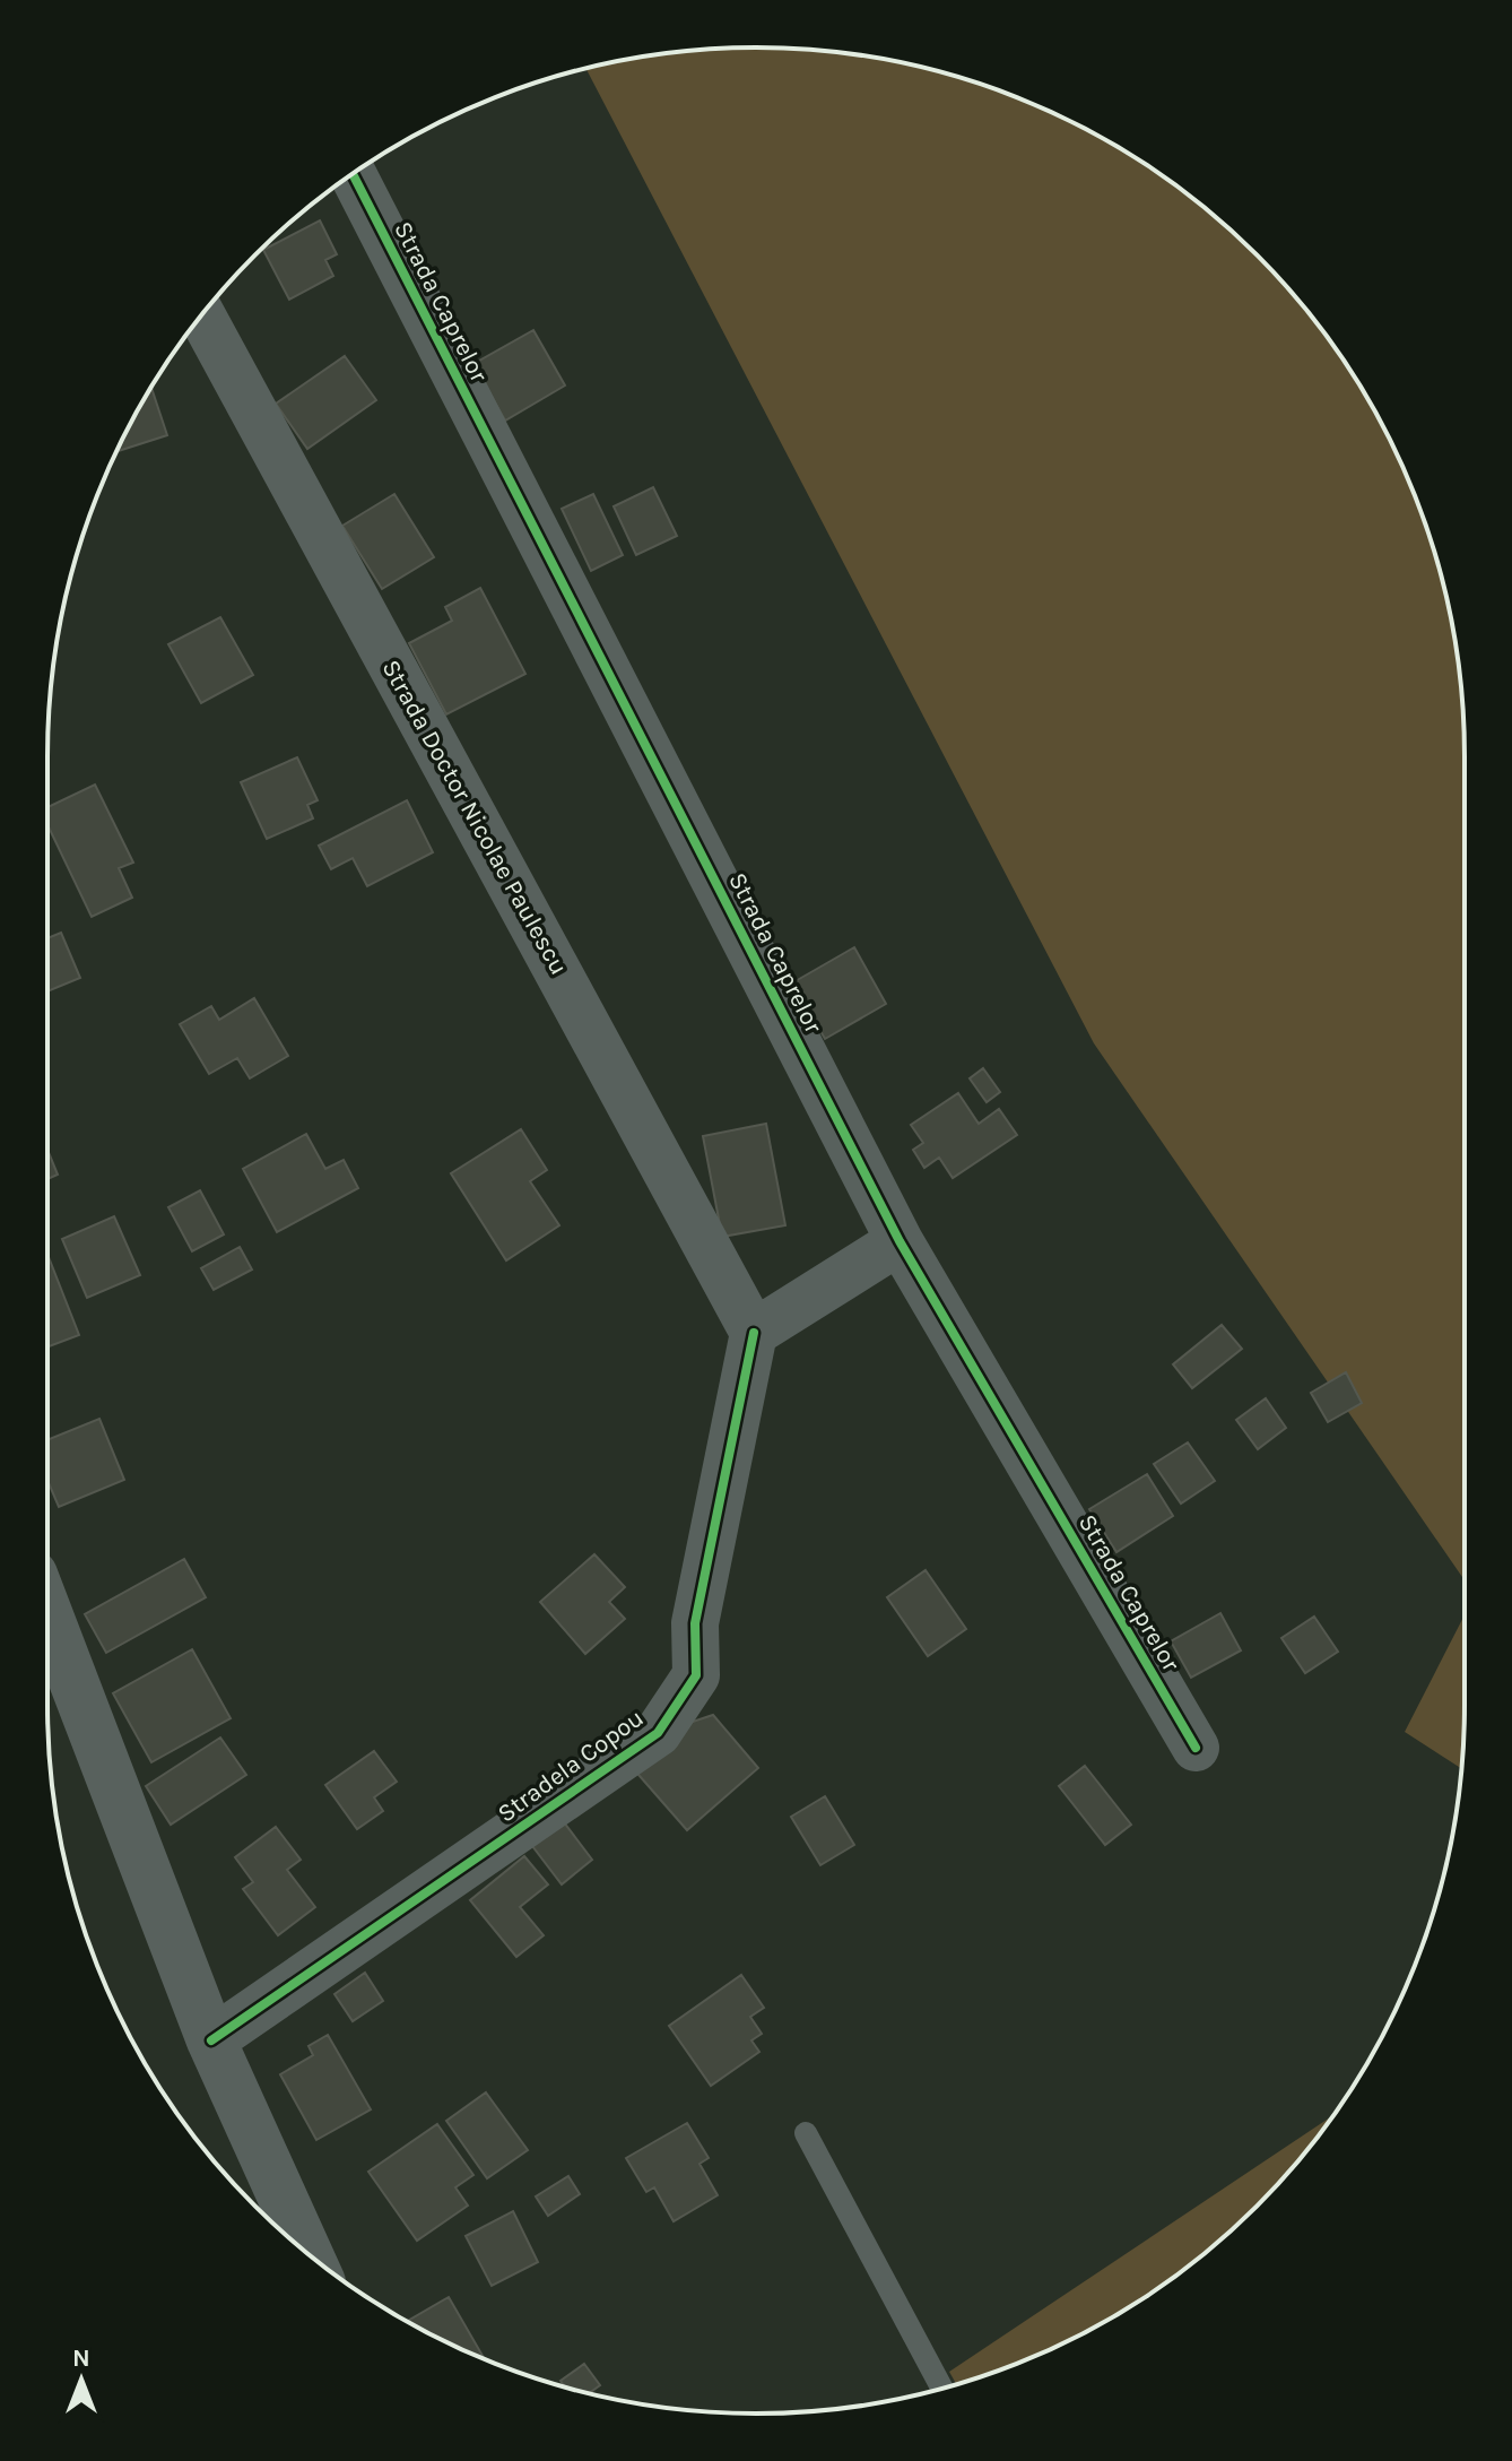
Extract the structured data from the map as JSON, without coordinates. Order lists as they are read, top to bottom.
{
  "streets": {
    "street": ["Strada Caprelor", "Strada Doctor Nicolae Paulescu", "Stradela Copou"]
  },
  "crossings": [
    ["Strada Doctor Nicolae Paulescu", "Stradela Copou"]
  ],
  "north": "top"
}
